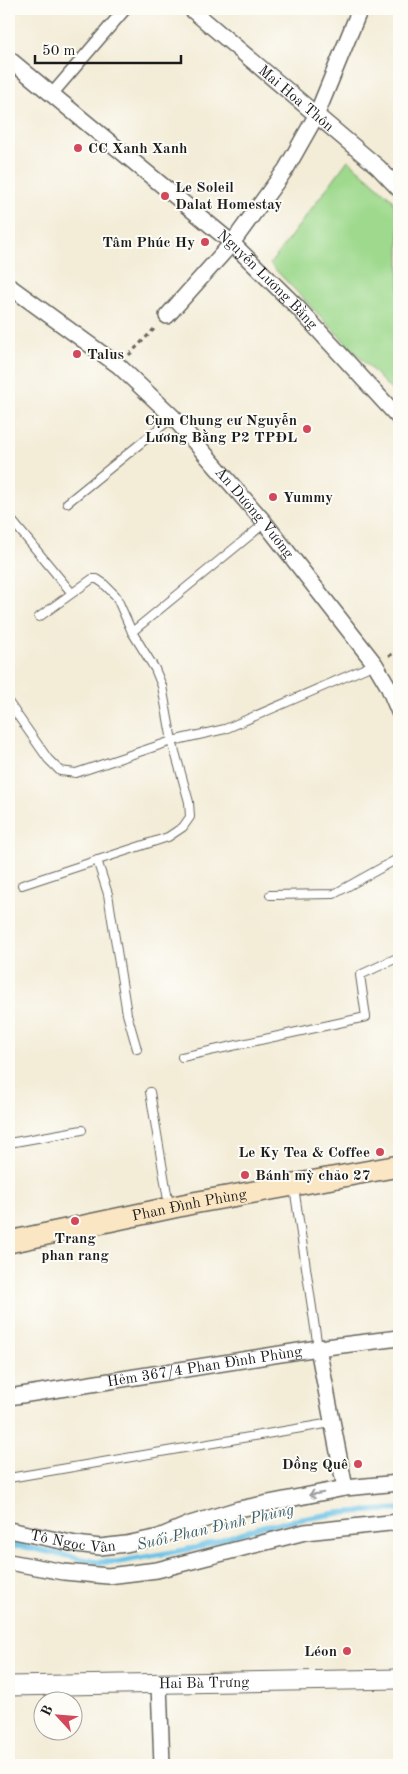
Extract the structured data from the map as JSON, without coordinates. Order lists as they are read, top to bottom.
{
  "streets": {
    "main road": ["Phan Đình Phùng"],
    "street": [
      "Mai Hoa Thôn",
      "Nguyễn Lương Bằng",
      "An Dương Vương",
      "Hẻm 367/4 Phan Đình Phùng",
      "Tô Ngọc Vân",
      "Hai Bà Trưng"
    ]
  },
  "water": ["Suối Phan Đình Phùng"],
  "places": [
    "CC Xanh Xanh",
    "Le Soleil Dalat Homestay",
    "Tâm Phúc Hy",
    "Talus",
    "Cụm Chung cư Nguyễn Lương Bằng P2 TPĐL",
    "Yummy",
    "Le Ky Tea & Coffee",
    "Bánh mỳ chảo 27",
    "Trang phan rang",
    "Dồng Quê",
    "Léon"
  ],
  "scale_bar": "50 m",
  "north": "top left"
}
